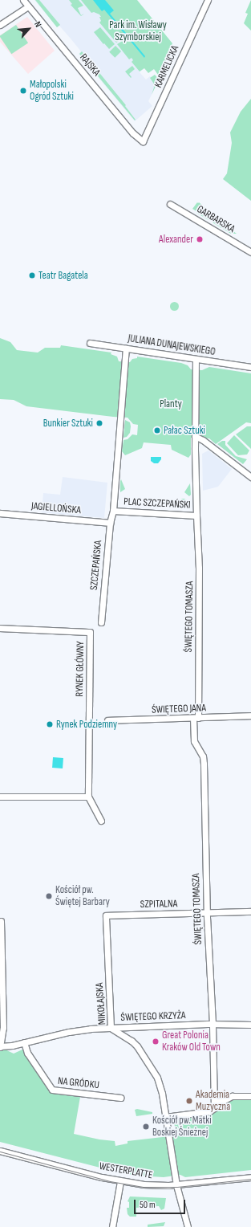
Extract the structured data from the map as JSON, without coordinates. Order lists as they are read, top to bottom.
{
  "streets": {
    "street": [
      "RAJSKA",
      "KARMELICKA",
      "GARBARSKA",
      "JULIANA DUNAJEWSKIEGO",
      "PLAC SZCZEPAŃSKI",
      "JAGIELLOŃSKA",
      "SZCZEPAŃSKA",
      "ŚWIĘTEGO TOMASZA",
      "RYNEK GŁÓWNY",
      "ŚWIĘTEGO JANA",
      "SZPITALNA",
      "MIKOŁAJSKA",
      "ŚWIĘTEGO KRZYŻA",
      "NA GRÓDKU",
      "WESTERPLATTE"
    ]
  },
  "crossings": [
    ["RAJSKA", "KARMELICKA"],
    ["JULIANA DUNAJEWSKIEGO", "PLAC SZCZEPAŃSKI"],
    ["PLAC SZCZEPAŃSKI", "SZCZEPAŃSKA"],
    ["PLAC SZCZEPAŃSKI", "ŚWIĘTEGO TOMASZA"],
    ["JAGIELLOŃSKA", "SZCZEPAŃSKA"],
    ["ŚWIĘTEGO TOMASZA", "ŚWIĘTEGO JANA"],
    ["ŚWIĘTEGO TOMASZA", "SZPITALNA"],
    ["ŚWIĘTEGO TOMASZA", "ŚWIĘTEGO KRZYŻA"],
    ["SZPITALNA", "MIKOŁAJSKA"],
    ["MIKOŁAJSKA", "ŚWIĘTEGO KRZYŻA"],
    ["MIKOŁAJSKA", "WESTERPLATTE"],
    ["ŚWIĘTEGO KRZYŻA", "NA GRÓDKU"]
  ],
  "parks": ["Park im. Wisławy Szymborskiej", "Planty"],
  "places": [
    "Małopolski Ogród Sztuki",
    "Alexander",
    "Teatr Bagatela",
    "Bunkier Sztuki",
    "Pałac Sztuki",
    "Rynek Podziemny",
    "Kościół pw. Świętej Barbary",
    "Great Polonia Kraków Old Town",
    "Akademia Muzyczna",
    "Kościół pw. Matki Boskiej Śnieżnej"
  ],
  "scale_bar": "50 m",
  "north": "top right"
}
